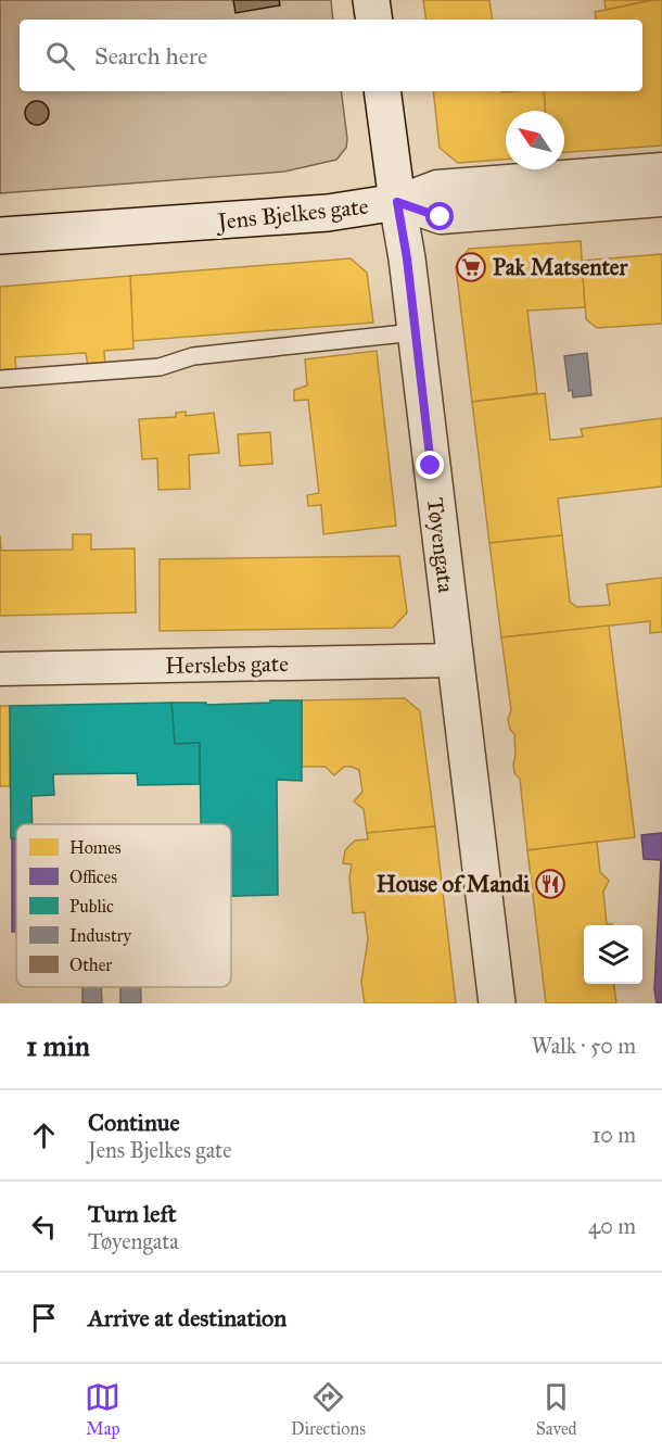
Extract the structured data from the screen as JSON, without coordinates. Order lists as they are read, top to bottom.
{
  "streets": {
    "street": ["Jens Bjelkes gate", "Tøyengata", "Herslebs gate"]
  },
  "crossings": [
    ["Jens Bjelkes gate", "Tøyengata"],
    ["Tøyengata", "Herslebs gate"]
  ],
  "places": {
    "supermarket": ["Pak Matsenter"],
    "restaurant": ["House of Mandi"]
  },
  "legend": [
    "Homes",
    "Offices",
    "Public",
    "Industry",
    "Other"
  ],
  "north": "top left",
  "page": {
    "search": "Search here",
    "heading": ["1 min", "Walk · 50 m"],
    "list": [
      ["Continue", "Jens Bjelkes gate", "10 m"],
      ["Turn left", "Tøyengata", "40 m"],
      "Arrive at destination"
    ],
    "nav": ["Map", "Directions", "Saved"]
  }
}
